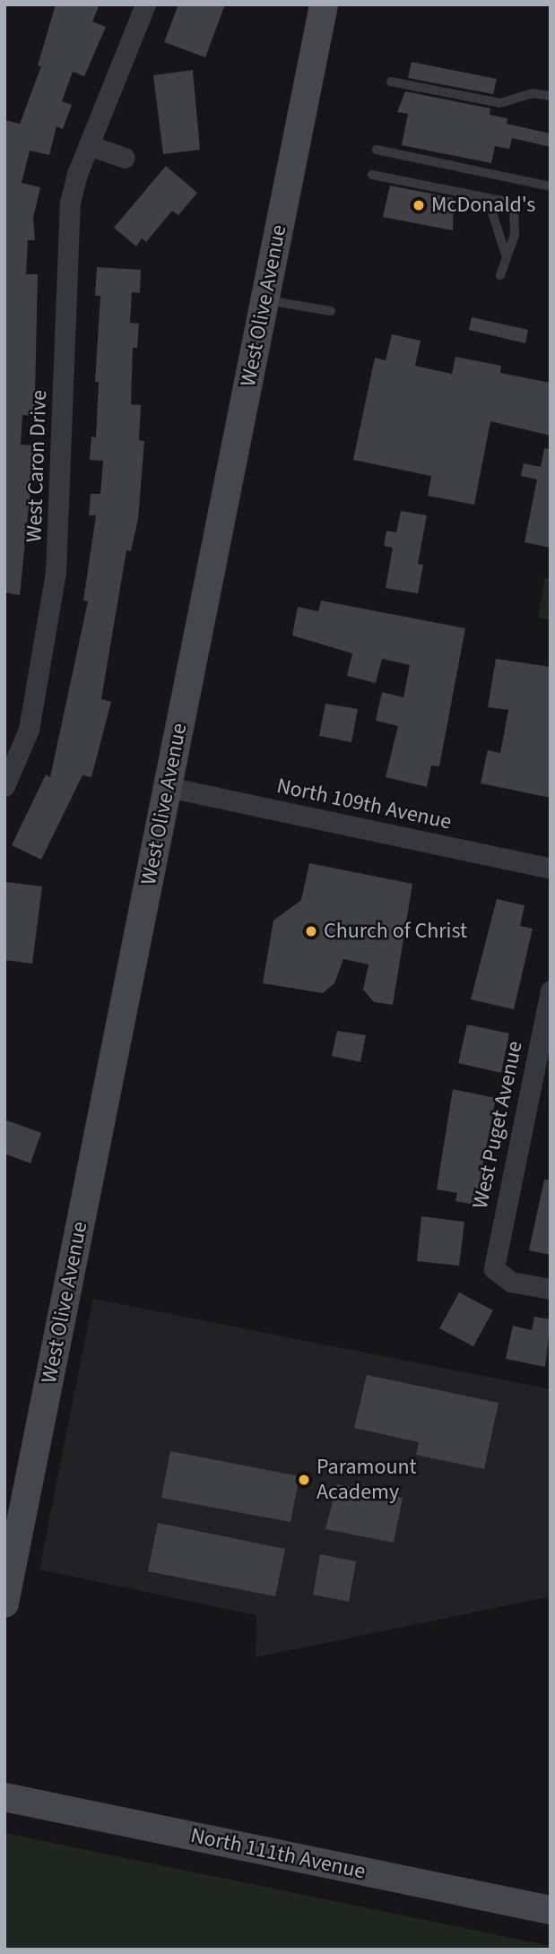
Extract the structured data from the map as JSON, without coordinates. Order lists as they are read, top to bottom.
{
  "streets": {
    "main road": ["West Olive Avenue", "North 111th Avenue"],
    "street": ["West Caron Drive", "North 109th Avenue", "West Puget Avenue"]
  },
  "crossings": [
    ["West Olive Avenue", "North 109th Avenue"]
  ],
  "places": ["McDonald's", "Church of Christ", "Paramount Academy"]
}
